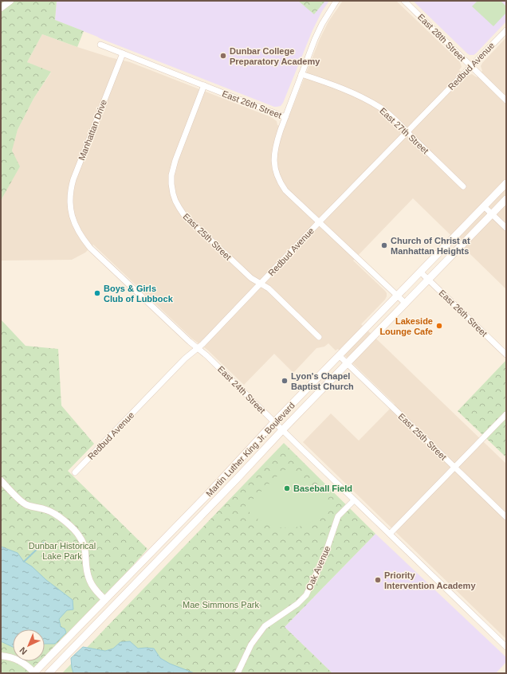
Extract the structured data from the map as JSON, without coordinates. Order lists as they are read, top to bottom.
{
  "streets": {
    "main road": ["Martin Luther King Jr. Boulevard"],
    "street": [
      "East 28th Street",
      "Redbud Avenue",
      "East 26th Street",
      "Manhattan Drive",
      "East 27th Street",
      "East 25th Street",
      "East 24th Street",
      "Oak Avenue"
    ]
  },
  "crossings": [
    ["East 28th Street", "Redbud Avenue"],
    ["Redbud Avenue", "East 26th Street"],
    ["Redbud Avenue", "East 27th Street"],
    ["Redbud Avenue", "East 25th Street"],
    ["Redbud Avenue", "East 24th Street"],
    ["East 26th Street", "Manhattan Drive"],
    ["East 26th Street", "East 25th Street"],
    ["East 26th Street", "Martin Luther King Jr. Boulevard"],
    ["Manhattan Drive", "East 24th Street"],
    ["East 25th Street", "Martin Luther King Jr. Boulevard"],
    ["East 24th Street", "Martin Luther King Jr. Boulevard"],
    ["East 24th Street", "Oak Avenue"]
  ],
  "parks": ["Dunbar Historical Lake Park", "Mae Simmons Park"],
  "places": [
    "Dunbar College Preparatory Academy",
    "Church of Christ at Manhattan Heights",
    "Boys & Girls Club of Lubbock",
    "Lakeside Lounge Cafe",
    "Lyon's Chapel Baptist Church",
    "Baseball Field",
    "Priority Intervention Academy"
  ],
  "north": "bottom left"
}
